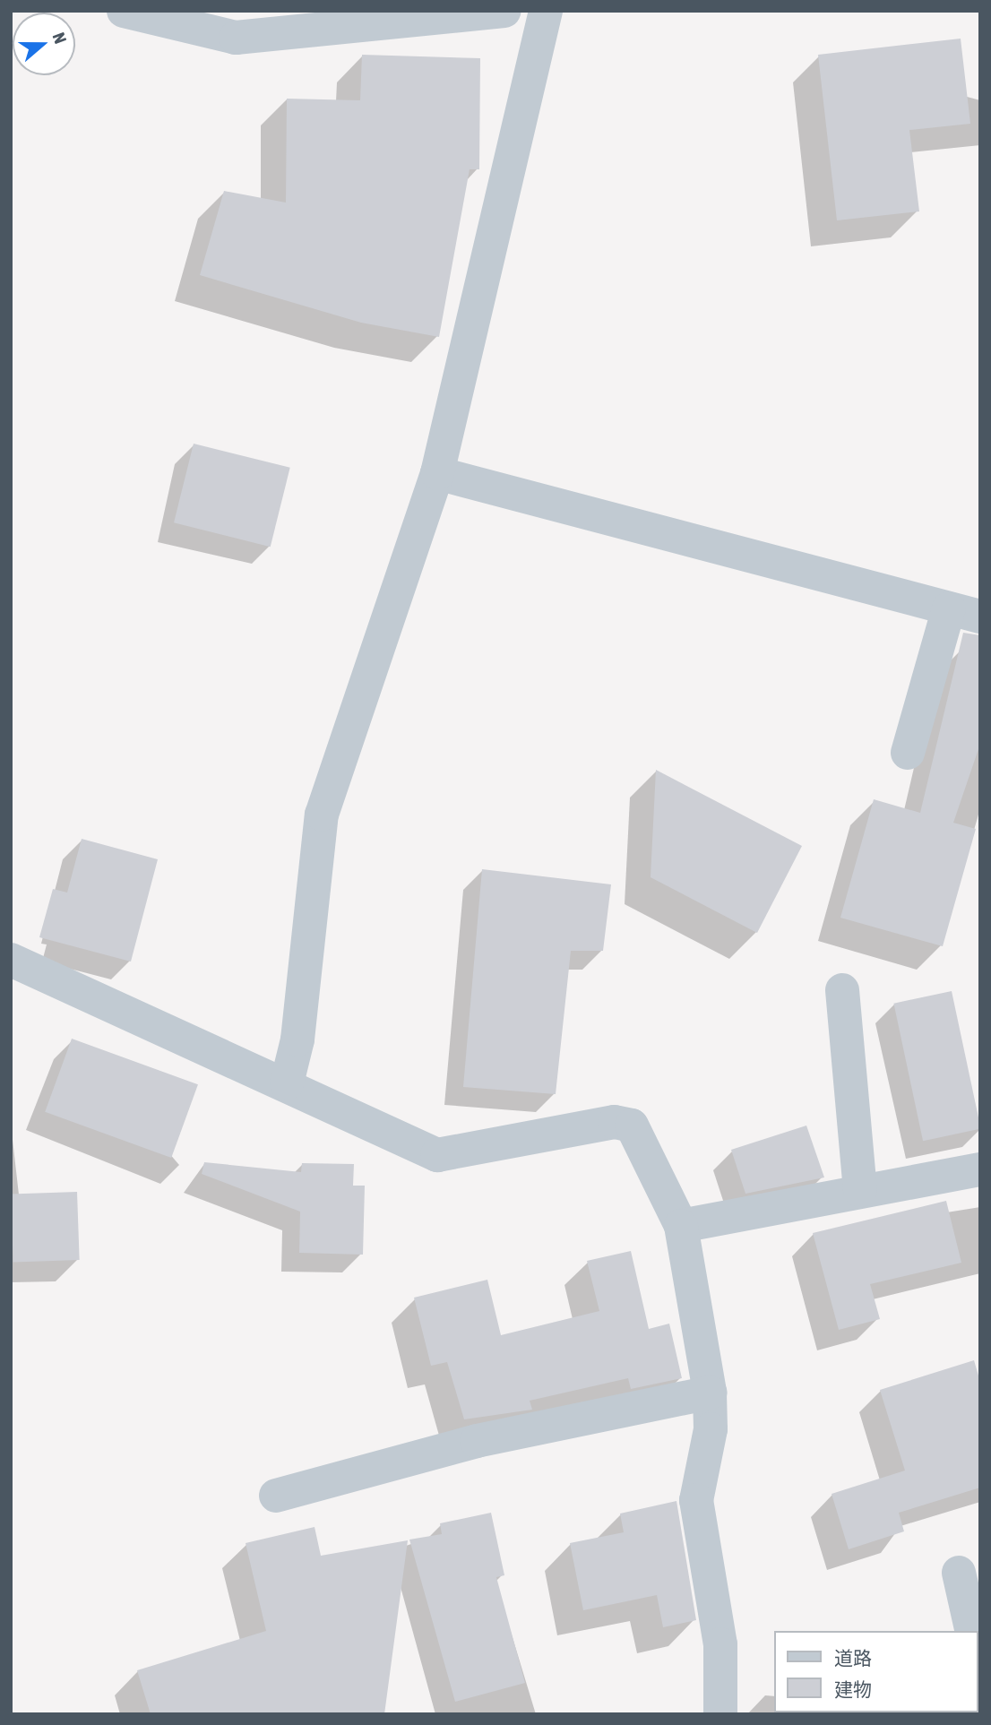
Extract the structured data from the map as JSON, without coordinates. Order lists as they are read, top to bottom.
{
  "legend": ["道路", "建物"],
  "north": "right"
}
